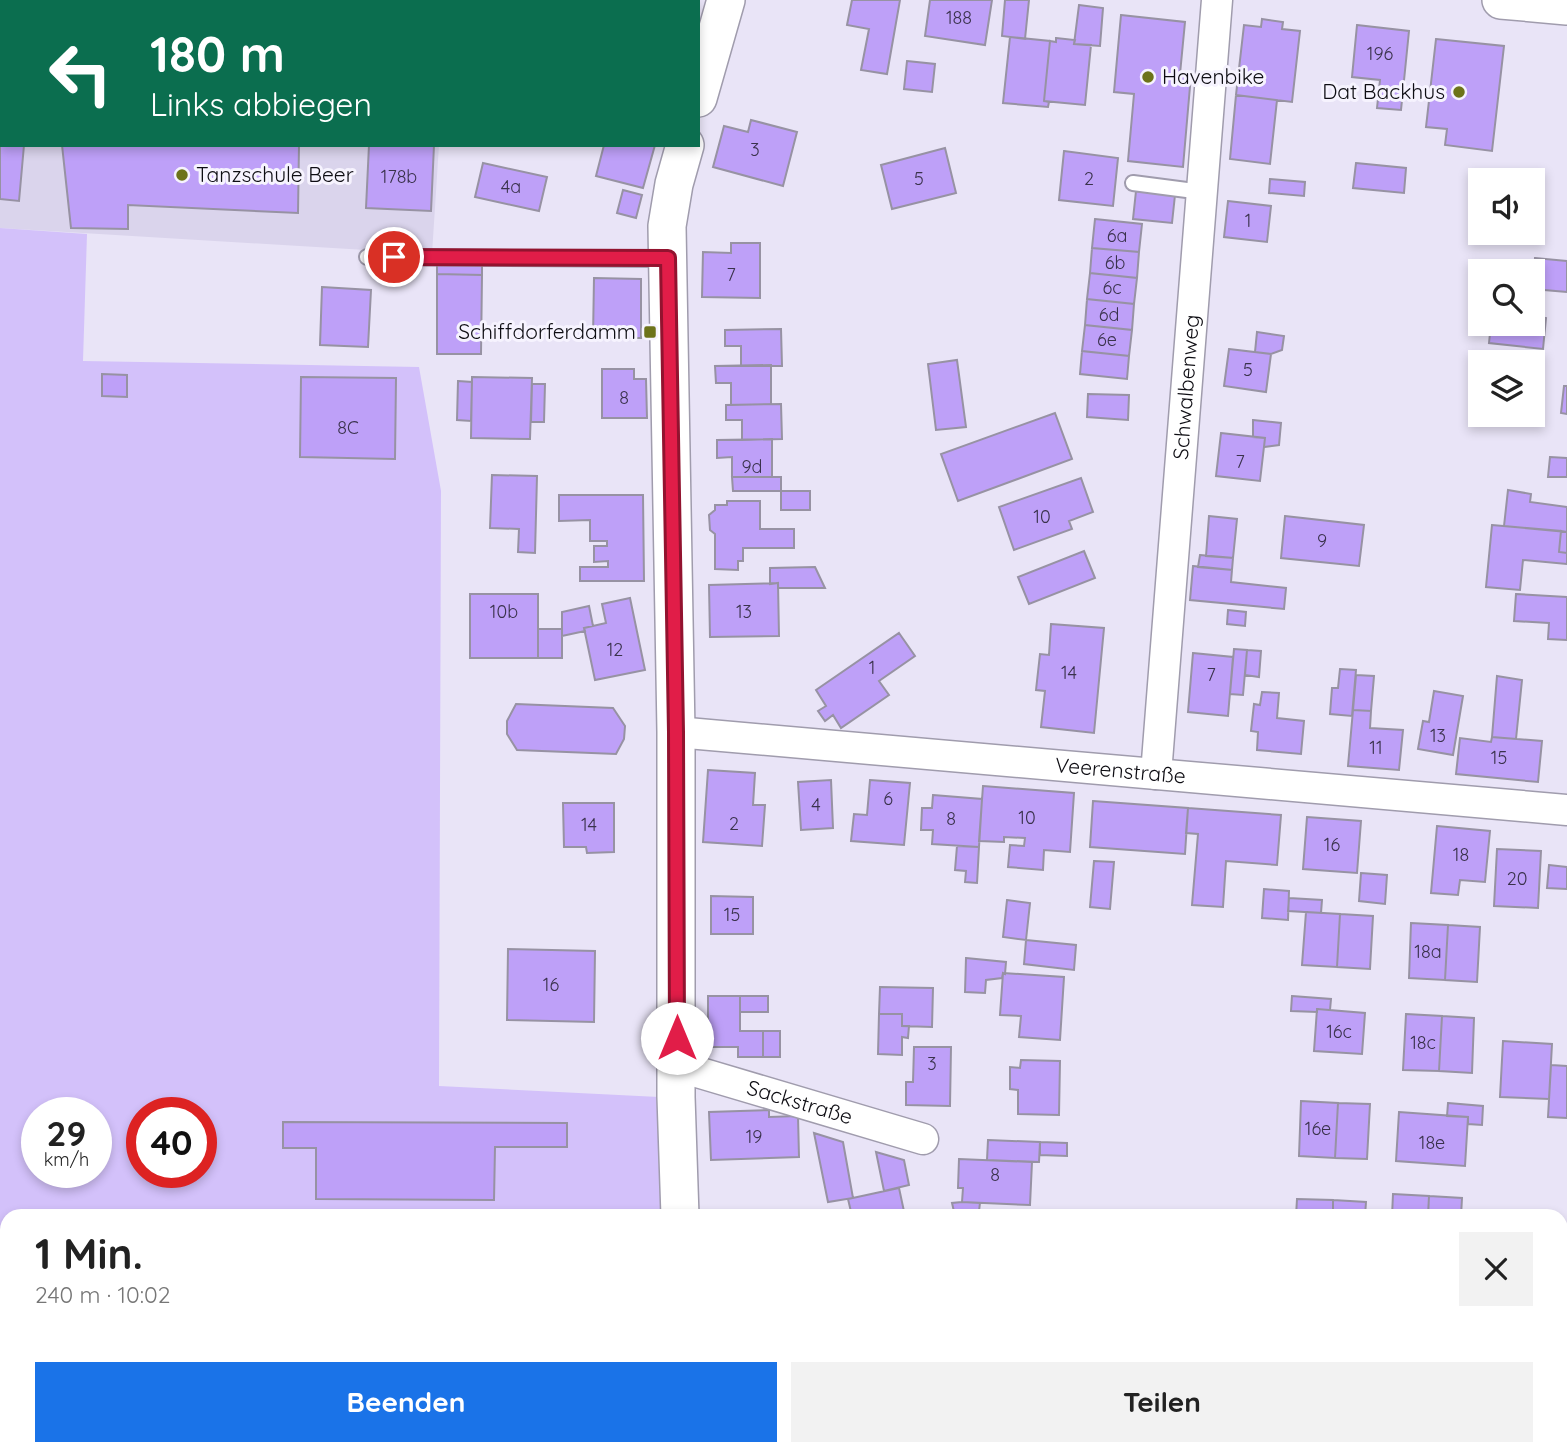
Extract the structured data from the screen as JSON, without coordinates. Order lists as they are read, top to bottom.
{
  "streets": {
    "street": ["Schwalbenweg", "Veerenstraße", "Sackstraße"]
  },
  "crossings": [
    ["Schwalbenweg", "Veerenstraße"]
  ],
  "places": {
    "other": ["Havenbike", "Dat Backhus", "Tanzschule Beer"],
    "transit": ["Schiffdorferdamm"]
  },
  "house_numbers": [
    "188",
    "196",
    "3",
    "178b",
    "5",
    "2",
    "4a",
    "1",
    "6a",
    "6b",
    "7",
    "6c",
    "6d",
    "6e",
    "5",
    "8",
    "8C",
    "7",
    "9d",
    "10",
    "9",
    "10b",
    "13",
    "12",
    "1",
    "14",
    "7",
    "13",
    "11",
    "15",
    "6",
    "4",
    "10",
    "8",
    "2",
    "14",
    "16",
    "18",
    "20",
    "15",
    "18a",
    "16",
    "16c",
    "18c",
    "3",
    "16e",
    "19",
    "18e",
    "8"
  ],
  "page": {
    "turn": ["180 m", "Links abbiegen"],
    "speed": "29 km/h",
    "limit": "40",
    "heading": ["1 Min.", "240 m · 10:02"],
    "buttons": ["Beenden", "Teilen"]
  }
}
